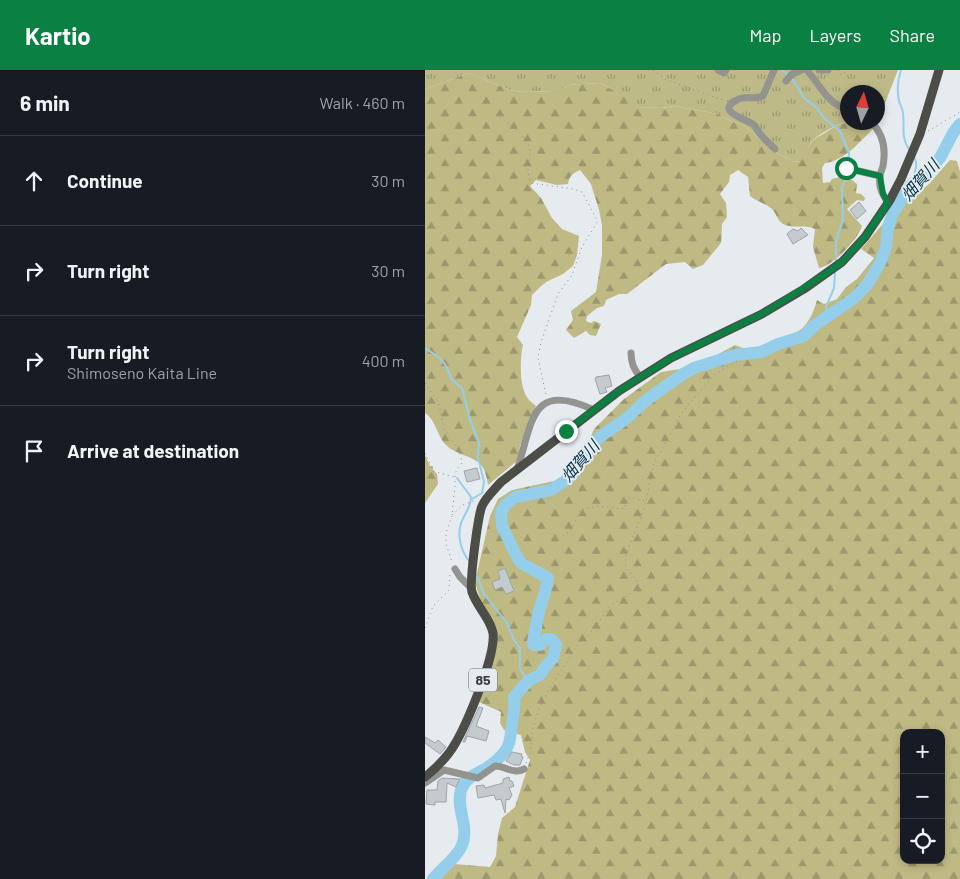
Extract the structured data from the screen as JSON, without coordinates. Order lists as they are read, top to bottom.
{
  "streets": {
    "main road": ["85"]
  },
  "water": ["畑賀川"],
  "north": "top",
  "page": {
    "header": "Kartio",
    "nav": ["Map", "Layers", "Share"],
    "heading": ["6 min", "Walk · 460 m"],
    "list": [
      ["Continue", "30 m"],
      ["Turn right", "30 m"],
      ["Turn right", "Shimoseno Kaita Line", "400 m"],
      "Arrive at destination"
    ],
    "map_buttons": ["+", "−"]
  }
}
